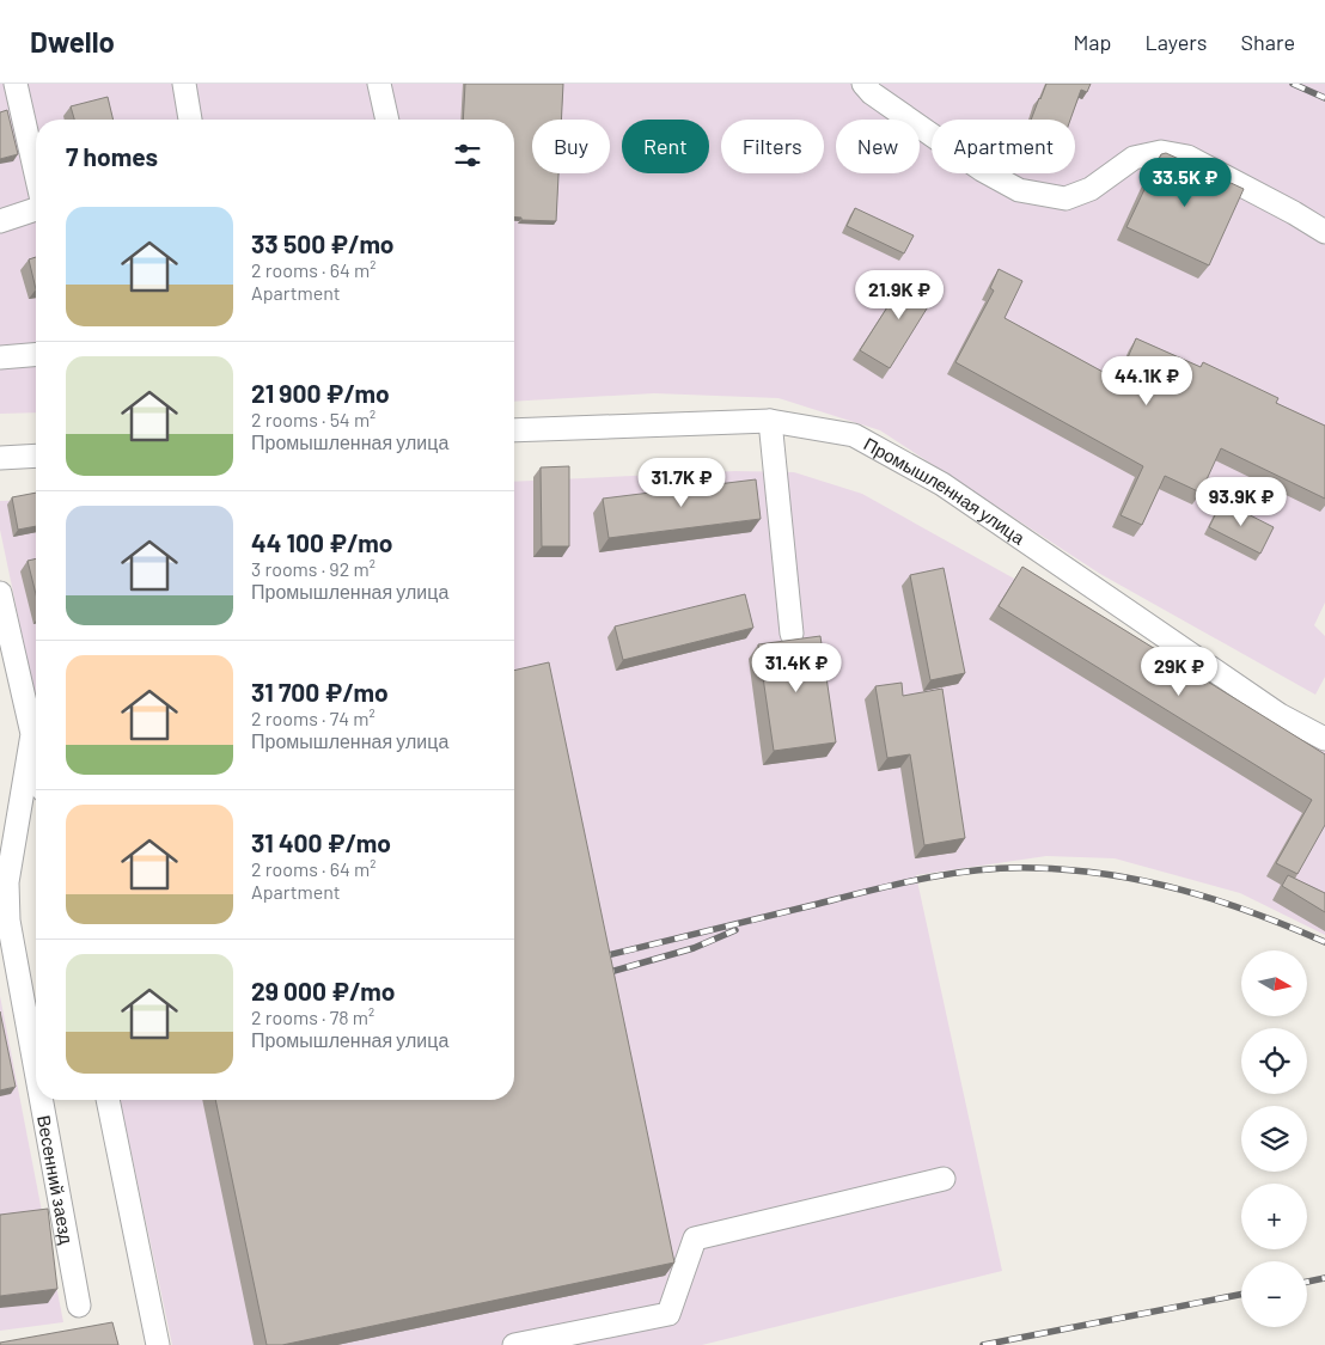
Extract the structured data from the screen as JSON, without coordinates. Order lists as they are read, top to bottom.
{
  "streets": {
    "street": ["Промышленная улица", "Весенний заезд"]
  },
  "north": "right",
  "page": {
    "header": "Dwello",
    "nav": ["Map", "Layers", "Share"],
    "chip": [
      "Buy",
      "Rent",
      "Filters",
      "New",
      "Apartment"
    ],
    "heading": "7 homes",
    "price": [
      "33.5K ₽",
      "21.9K ₽",
      "44.1K ₽",
      "31.7K ₽",
      "93.9K ₽",
      "31.4K ₽",
      "29K ₽"
    ],
    "list": [
      {
        "name": "33 500 ₽/mo",
        "note": "2 rooms · 64 m² · Apartment"
      },
      {
        "name": "21 900 ₽/mo",
        "note": "2 rooms · 54 m² · Промышленная улица"
      },
      {
        "name": "44 100 ₽/mo",
        "note": "3 rooms · 92 m² · Промышленная улица"
      },
      {
        "name": "31 700 ₽/mo",
        "note": "2 rooms · 74 m² · Промышленная улица"
      },
      {
        "name": "31 400 ₽/mo",
        "note": "2 rooms · 64 m² · Apartment"
      },
      {
        "name": "29 000 ₽/mo",
        "note": "2 rooms · 78 m² · Промышленная улица"
      }
    ],
    "map_buttons": ["+", "−"]
  }
}
